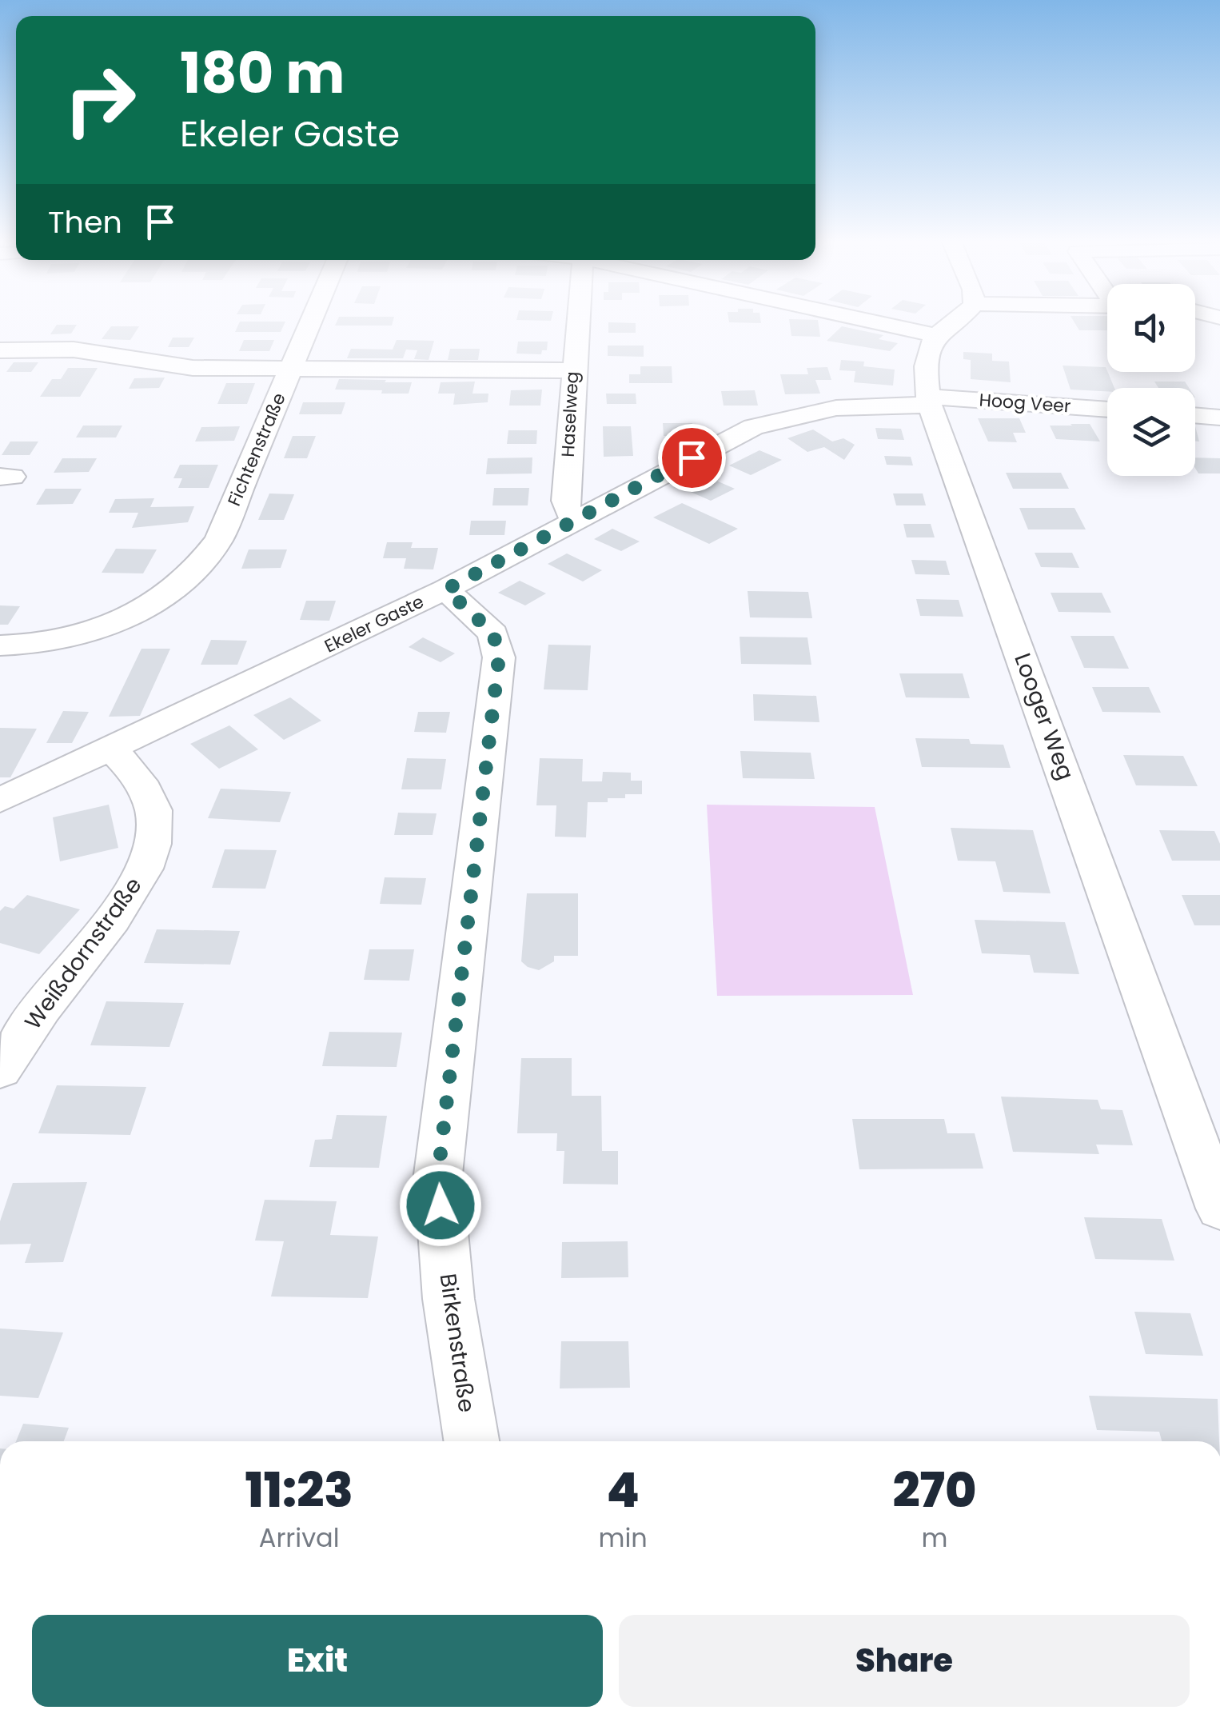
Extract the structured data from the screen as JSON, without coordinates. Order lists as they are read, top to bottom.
{
  "streets": {
    "street": [
      "Hoog Veer",
      "Haselweg",
      "Fichtenstraße",
      "Ekeler Gaste",
      "Looger Weg",
      "Weißdornstraße",
      "Birkenstraße"
    ]
  },
  "crossings": [
    ["Hoog Veer", "Ekeler Gaste"],
    ["Hoog Veer", "Looger Weg"],
    ["Haselweg", "Ekeler Gaste"],
    ["Ekeler Gaste", "Looger Weg"],
    ["Ekeler Gaste", "Weißdornstraße"],
    ["Ekeler Gaste", "Birkenstraße"]
  ],
  "page": {
    "turn": ["180 m", "Ekeler Gaste"],
    "then": "Then",
    "eta": [
      "11:23",
      "Arrival",
      "4",
      "min",
      "270",
      "m"
    ],
    "buttons": ["Exit", "Share"]
  }
}
